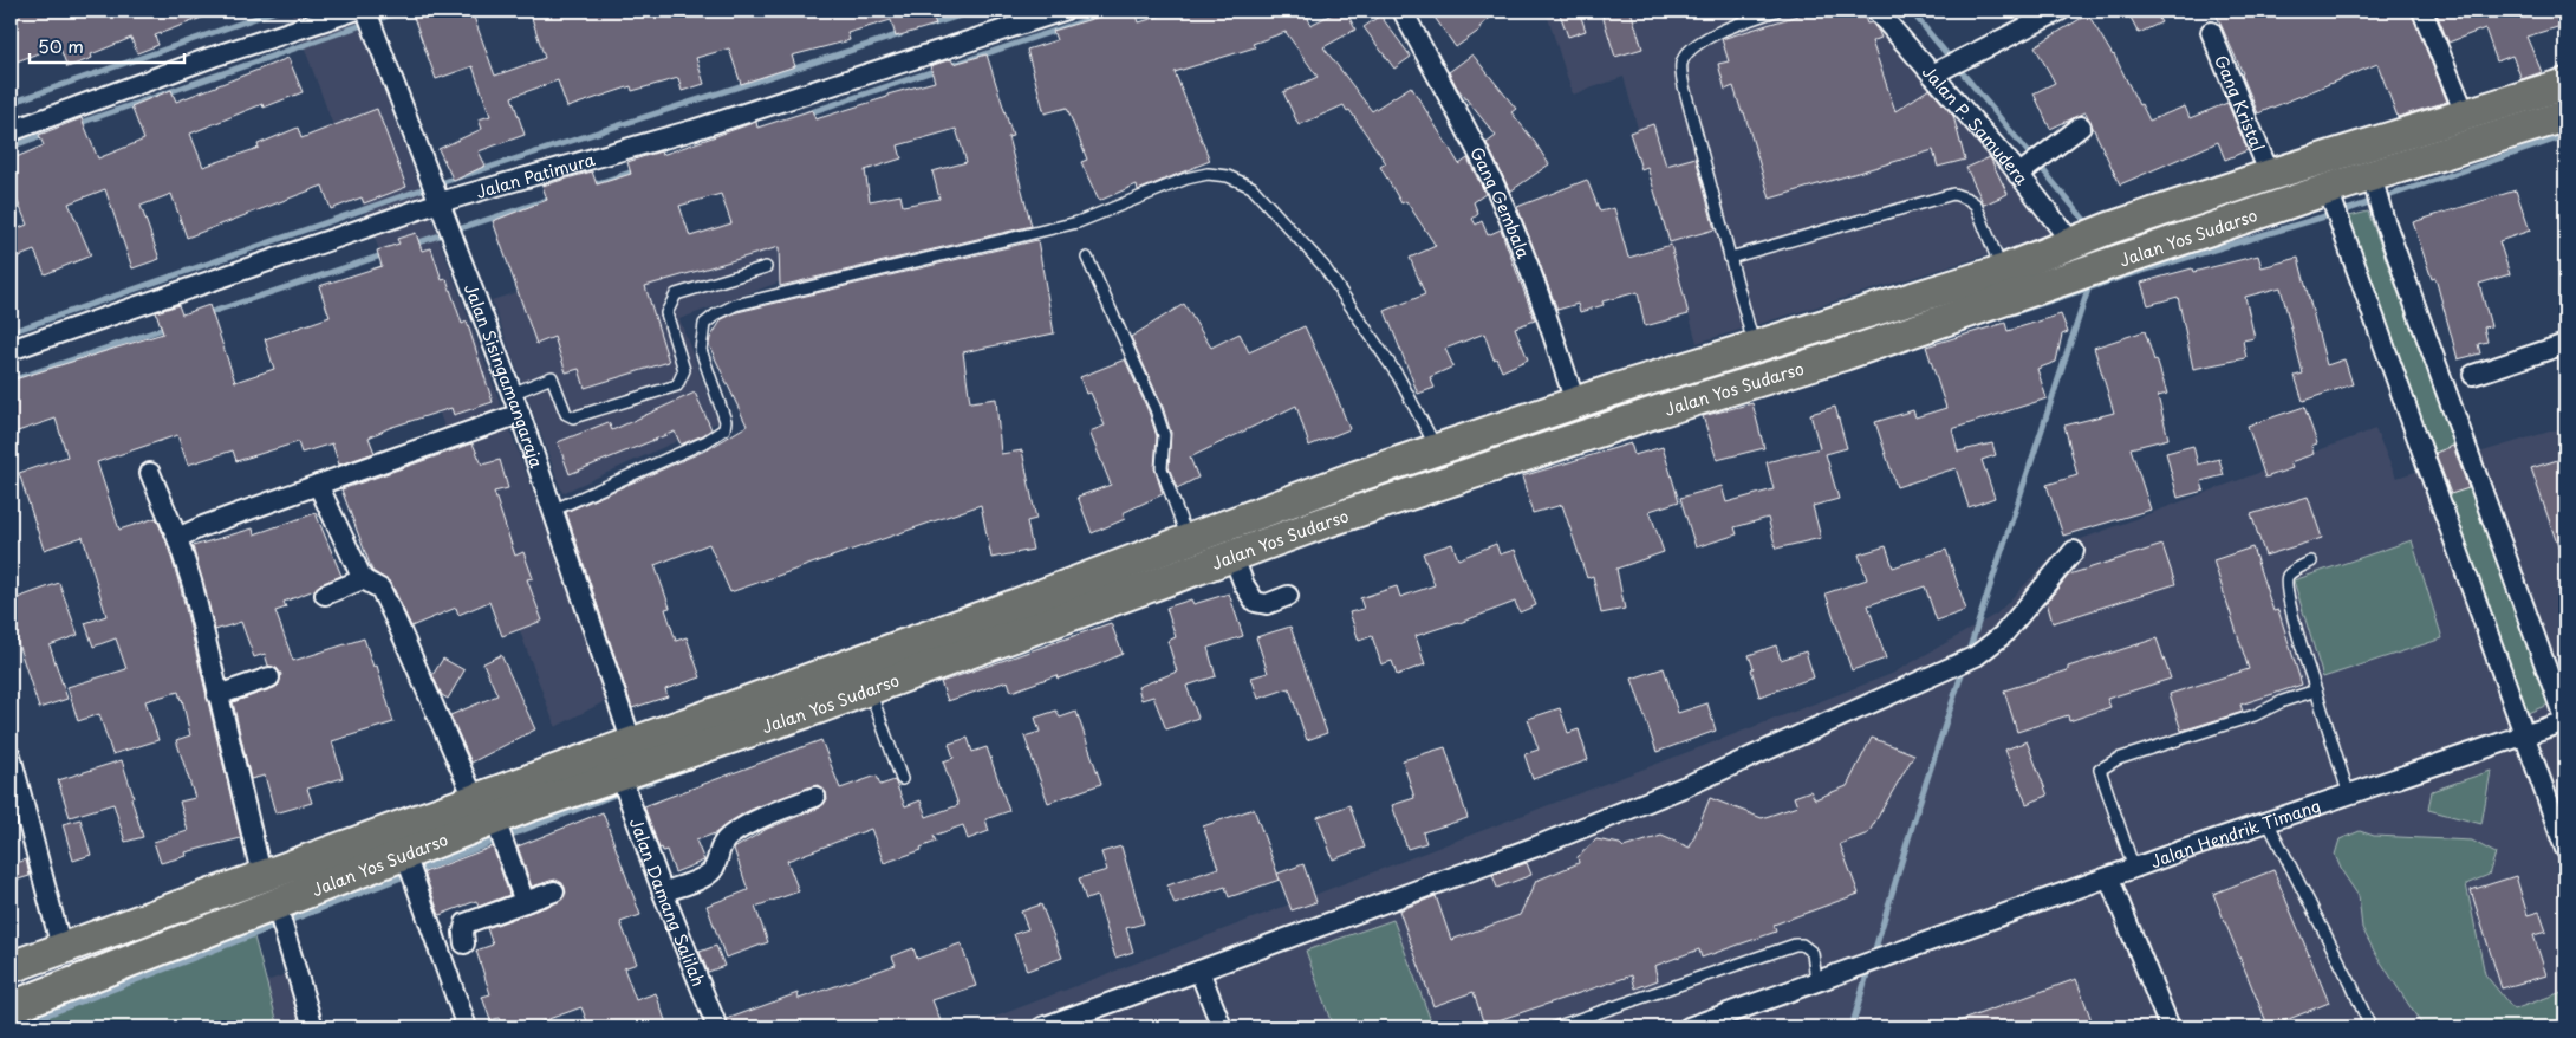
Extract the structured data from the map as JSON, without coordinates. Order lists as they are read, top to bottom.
{
  "streets": {
    "main road": ["Jalan Yos Sudarso"],
    "street": [
      "Gang Kristal",
      "Jalan P. Samudera",
      "Jalan Patimura",
      "Gang Gembala",
      "Jalan Sisingamangaraja",
      "Jalan Hendrik Timang",
      "Jalan Damang Salilah"
    ]
  },
  "crossings": [
    ["Gang Kristal", "Jalan Yos Sudarso"],
    ["Jalan P. Samudera", "Jalan Yos Sudarso"],
    ["Jalan Patimura", "Jalan Sisingamangaraja"],
    ["Gang Gembala", "Jalan Yos Sudarso"],
    ["Jalan Yos Sudarso", "Jalan Sisingamangaraja"],
    ["Jalan Yos Sudarso", "Jalan Damang Salilah"]
  ],
  "scale_bar": "50 m"
}
